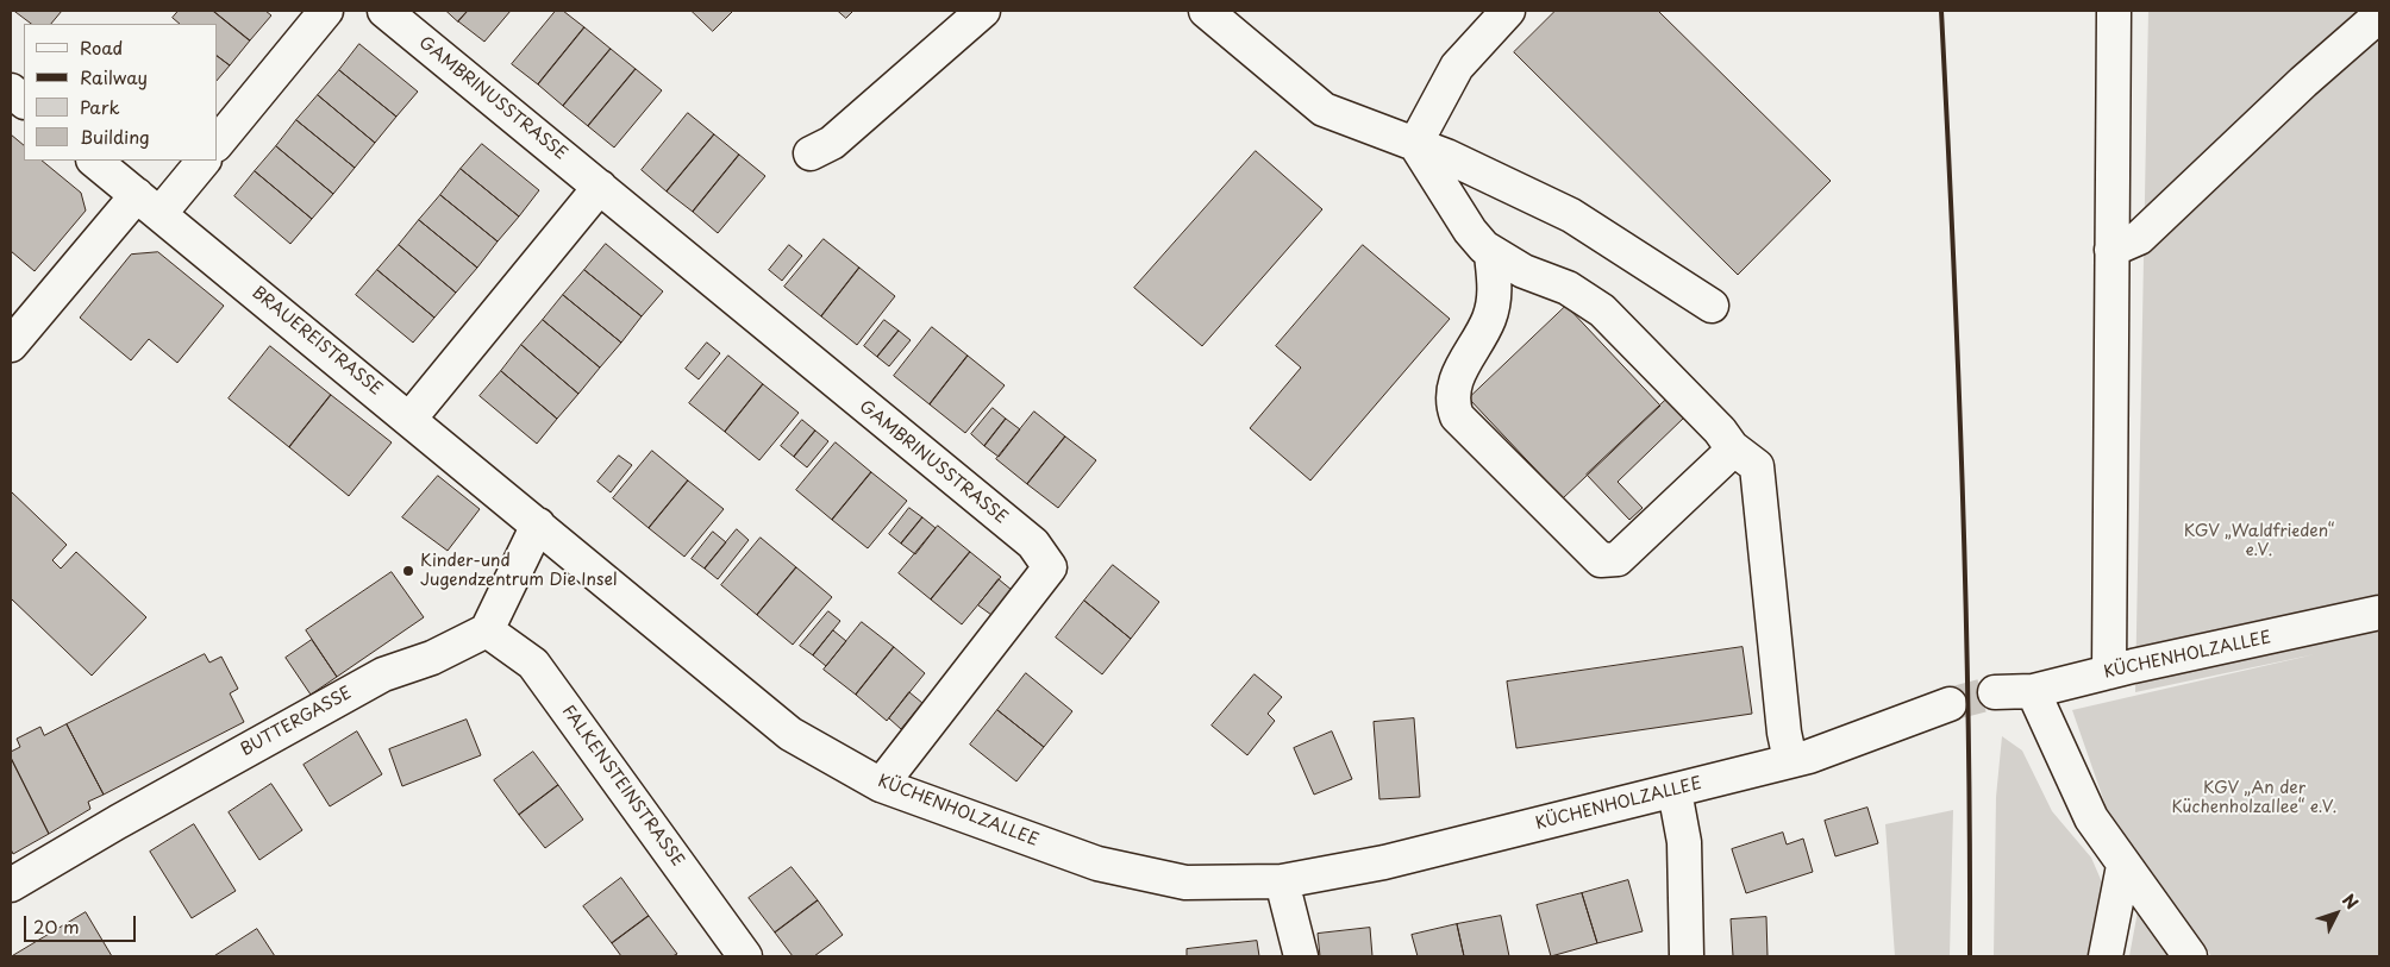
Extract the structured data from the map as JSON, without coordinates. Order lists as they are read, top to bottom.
{
  "streets": {
    "street": [
      "GAMBRINUSSTRASSE",
      "BRAUEREISTRASSE",
      "KÜCHENHOLZALLEE",
      "BUTTERGASSE",
      "FALKENSTEINSTRASSE"
    ]
  },
  "crossings": [
    ["GAMBRINUSSTRASSE", "KÜCHENHOLZALLEE"],
    ["BRAUEREISTRASSE", "KÜCHENHOLZALLEE"],
    ["BUTTERGASSE", "FALKENSTEINSTRASSE"]
  ],
  "parks": ["KGV „Waldfrieden“ e.V.", "KGV „An der Küchenholzallee“ e.V."],
  "places": ["Kinder-und Jugendzentrum Die Insel"],
  "legend": [
    "Road",
    "Railway",
    "Park",
    "Building"
  ],
  "scale_bar": "20 m",
  "north": "top right"
}
